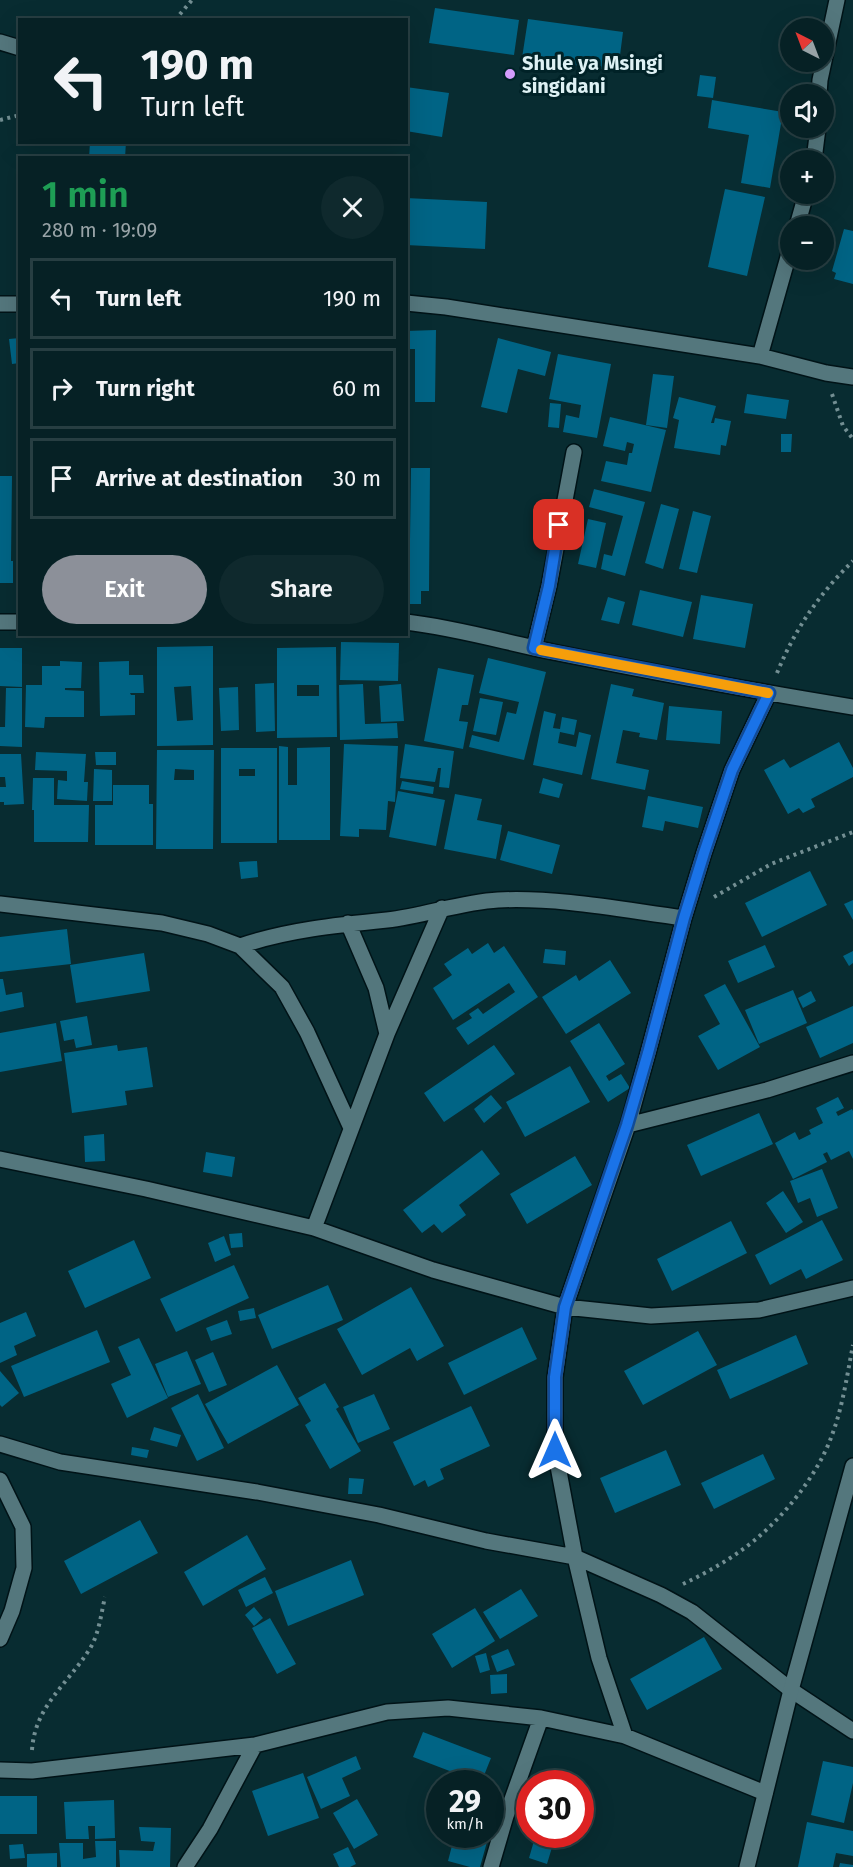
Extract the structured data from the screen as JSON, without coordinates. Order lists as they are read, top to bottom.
{
  "places": ["Shule ya Msingi singidani"],
  "north": "top left",
  "page": {
    "map_buttons": ["+", "−"],
    "turn": ["190 m", "Turn left"],
    "heading": ["1 min", "280 m · 19:09"],
    "list": [
      {
        "name": "Turn left",
        "value": "190 m"
      },
      {
        "name": "Turn right",
        "value": "60 m"
      },
      {
        "name": "Arrive at destination",
        "value": "30 m"
      }
    ],
    "buttons": ["Exit", "Share"],
    "speed": "29 km/h",
    "limit": "30"
  }
}
